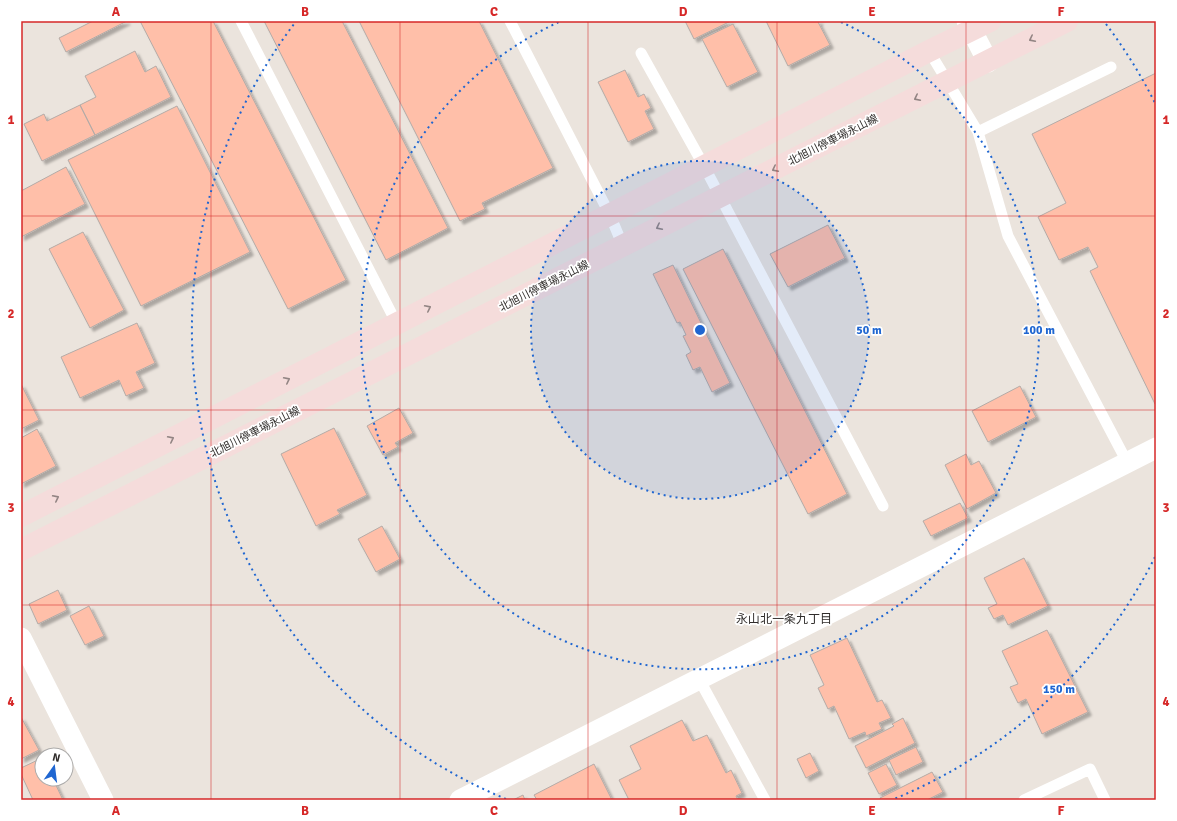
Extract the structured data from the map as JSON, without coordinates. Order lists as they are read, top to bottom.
{
  "streets": {
    "main road": ["北旭川停車場永山線"]
  },
  "districts": ["永山北一条九丁目"],
  "north": "top",
  "grid": {
    "columns": [
      "A",
      "B",
      "C",
      "D",
      "E",
      "F"
    ],
    "rows": [
      "1",
      "2",
      "3",
      "4"
    ]
  },
  "rings": ["50 m", "100 m", "150 m"]
}
